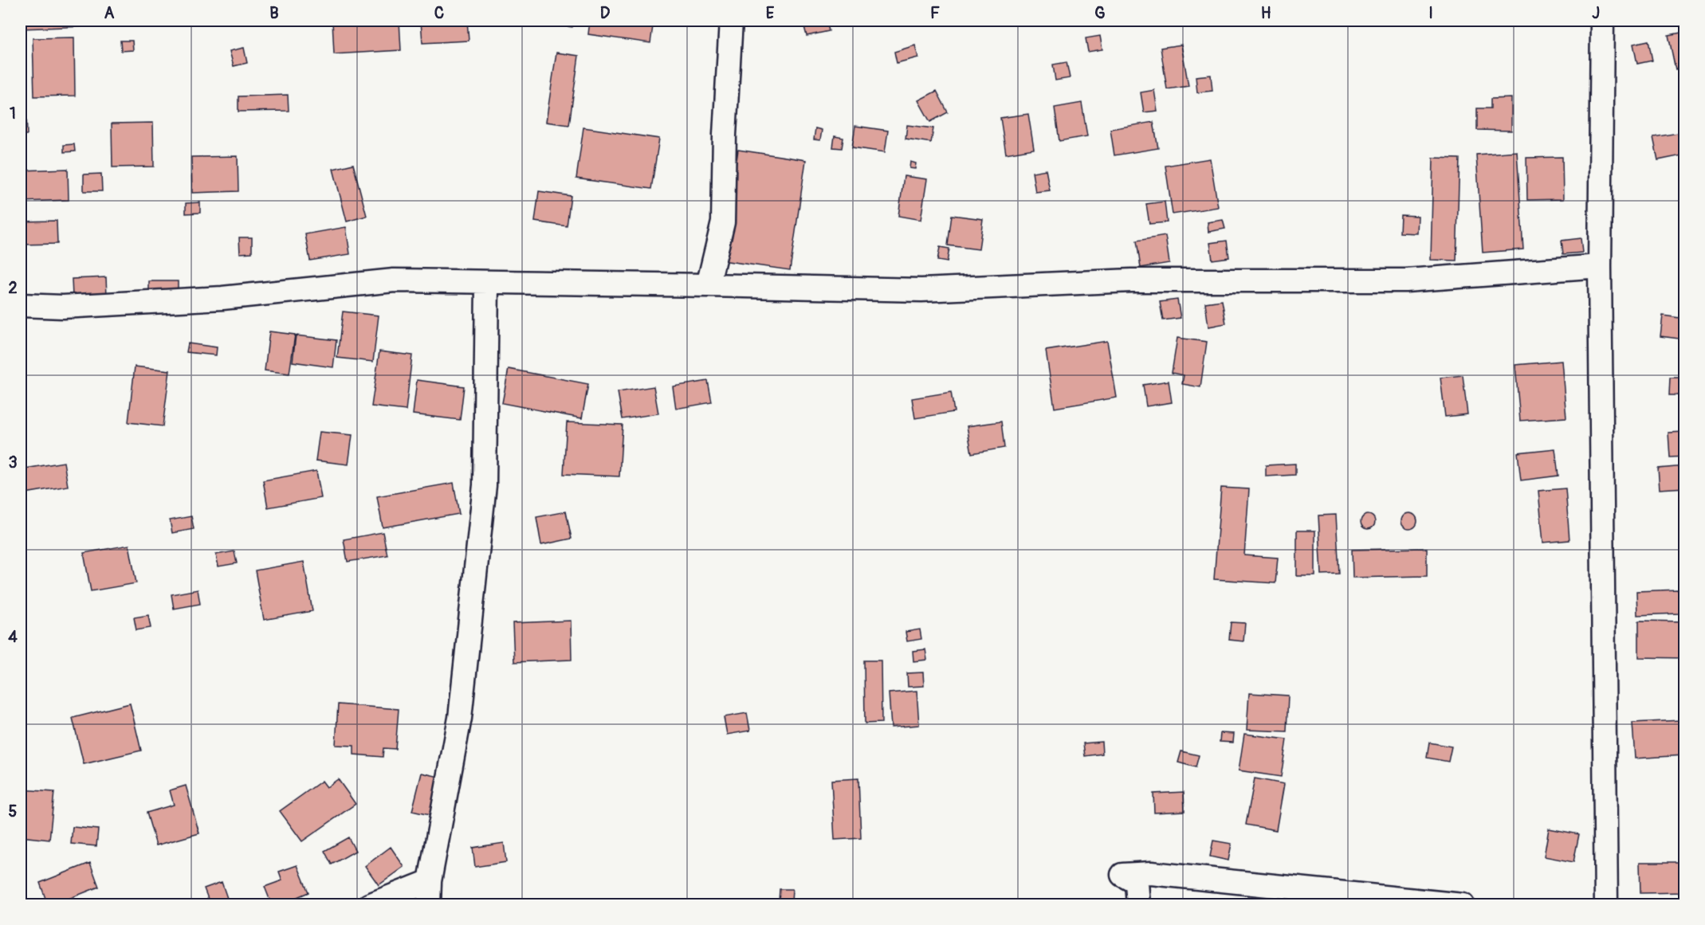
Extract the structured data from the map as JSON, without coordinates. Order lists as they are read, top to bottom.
{
  "grid": {
    "columns": [
      "A",
      "B",
      "C",
      "D",
      "E",
      "F",
      "G",
      "H",
      "I",
      "J"
    ],
    "rows": [
      "1",
      "2",
      "3",
      "4",
      "5"
    ]
  }
}
